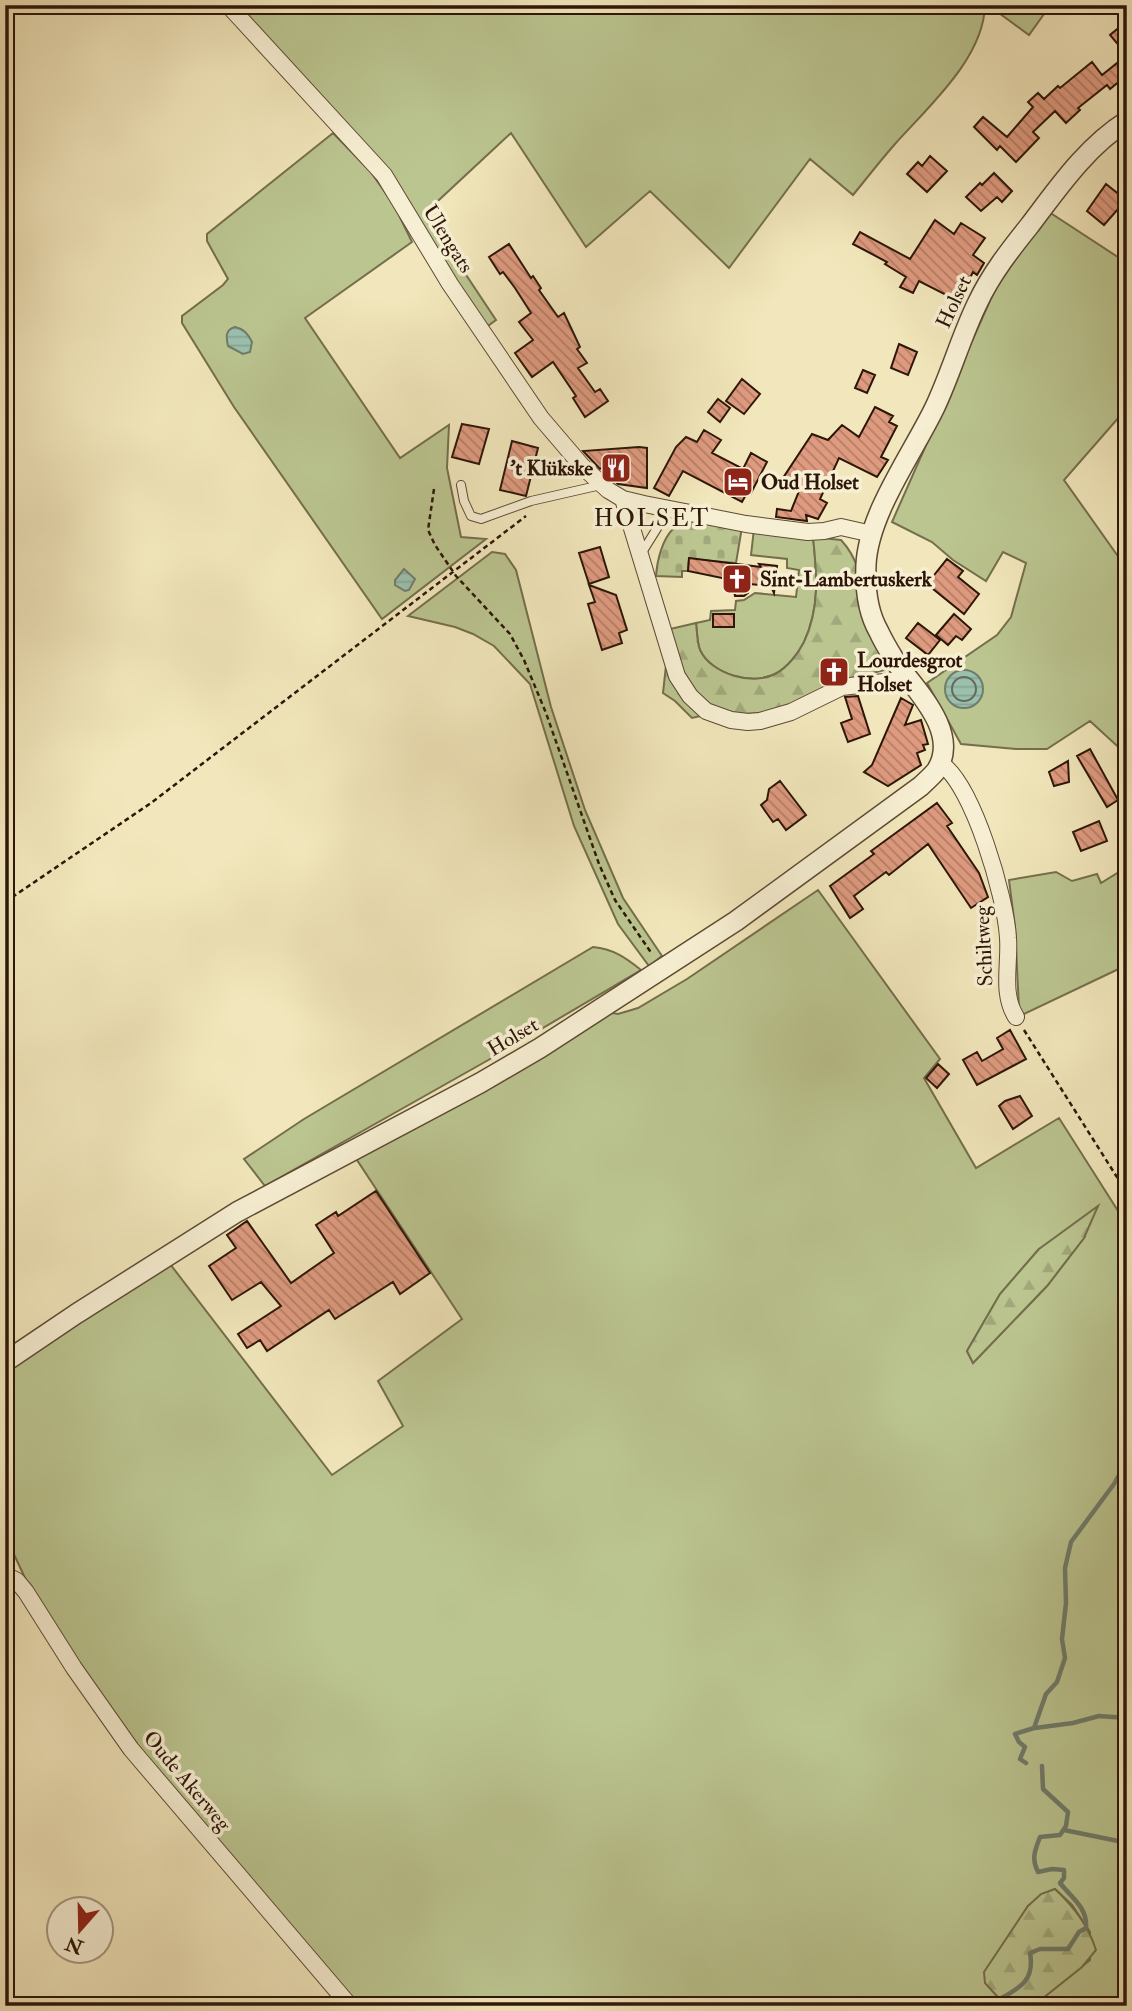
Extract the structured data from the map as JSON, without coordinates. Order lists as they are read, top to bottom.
{
  "streets": {
    "street": [
      "Ulengats",
      "Holset",
      "Schiltweg",
      "Oude Akerweg"
    ]
  },
  "crossings": [
    ["Holset", "Schiltweg"]
  ],
  "districts": ["HOLSET"],
  "places": {
    "restaurant": ["'t Klükske"],
    "hotel": ["Oud Holset"],
    "church": ["Sint-Lambertuskerk", "Lourdesgrot Holset"]
  },
  "north": "bottom"
}
